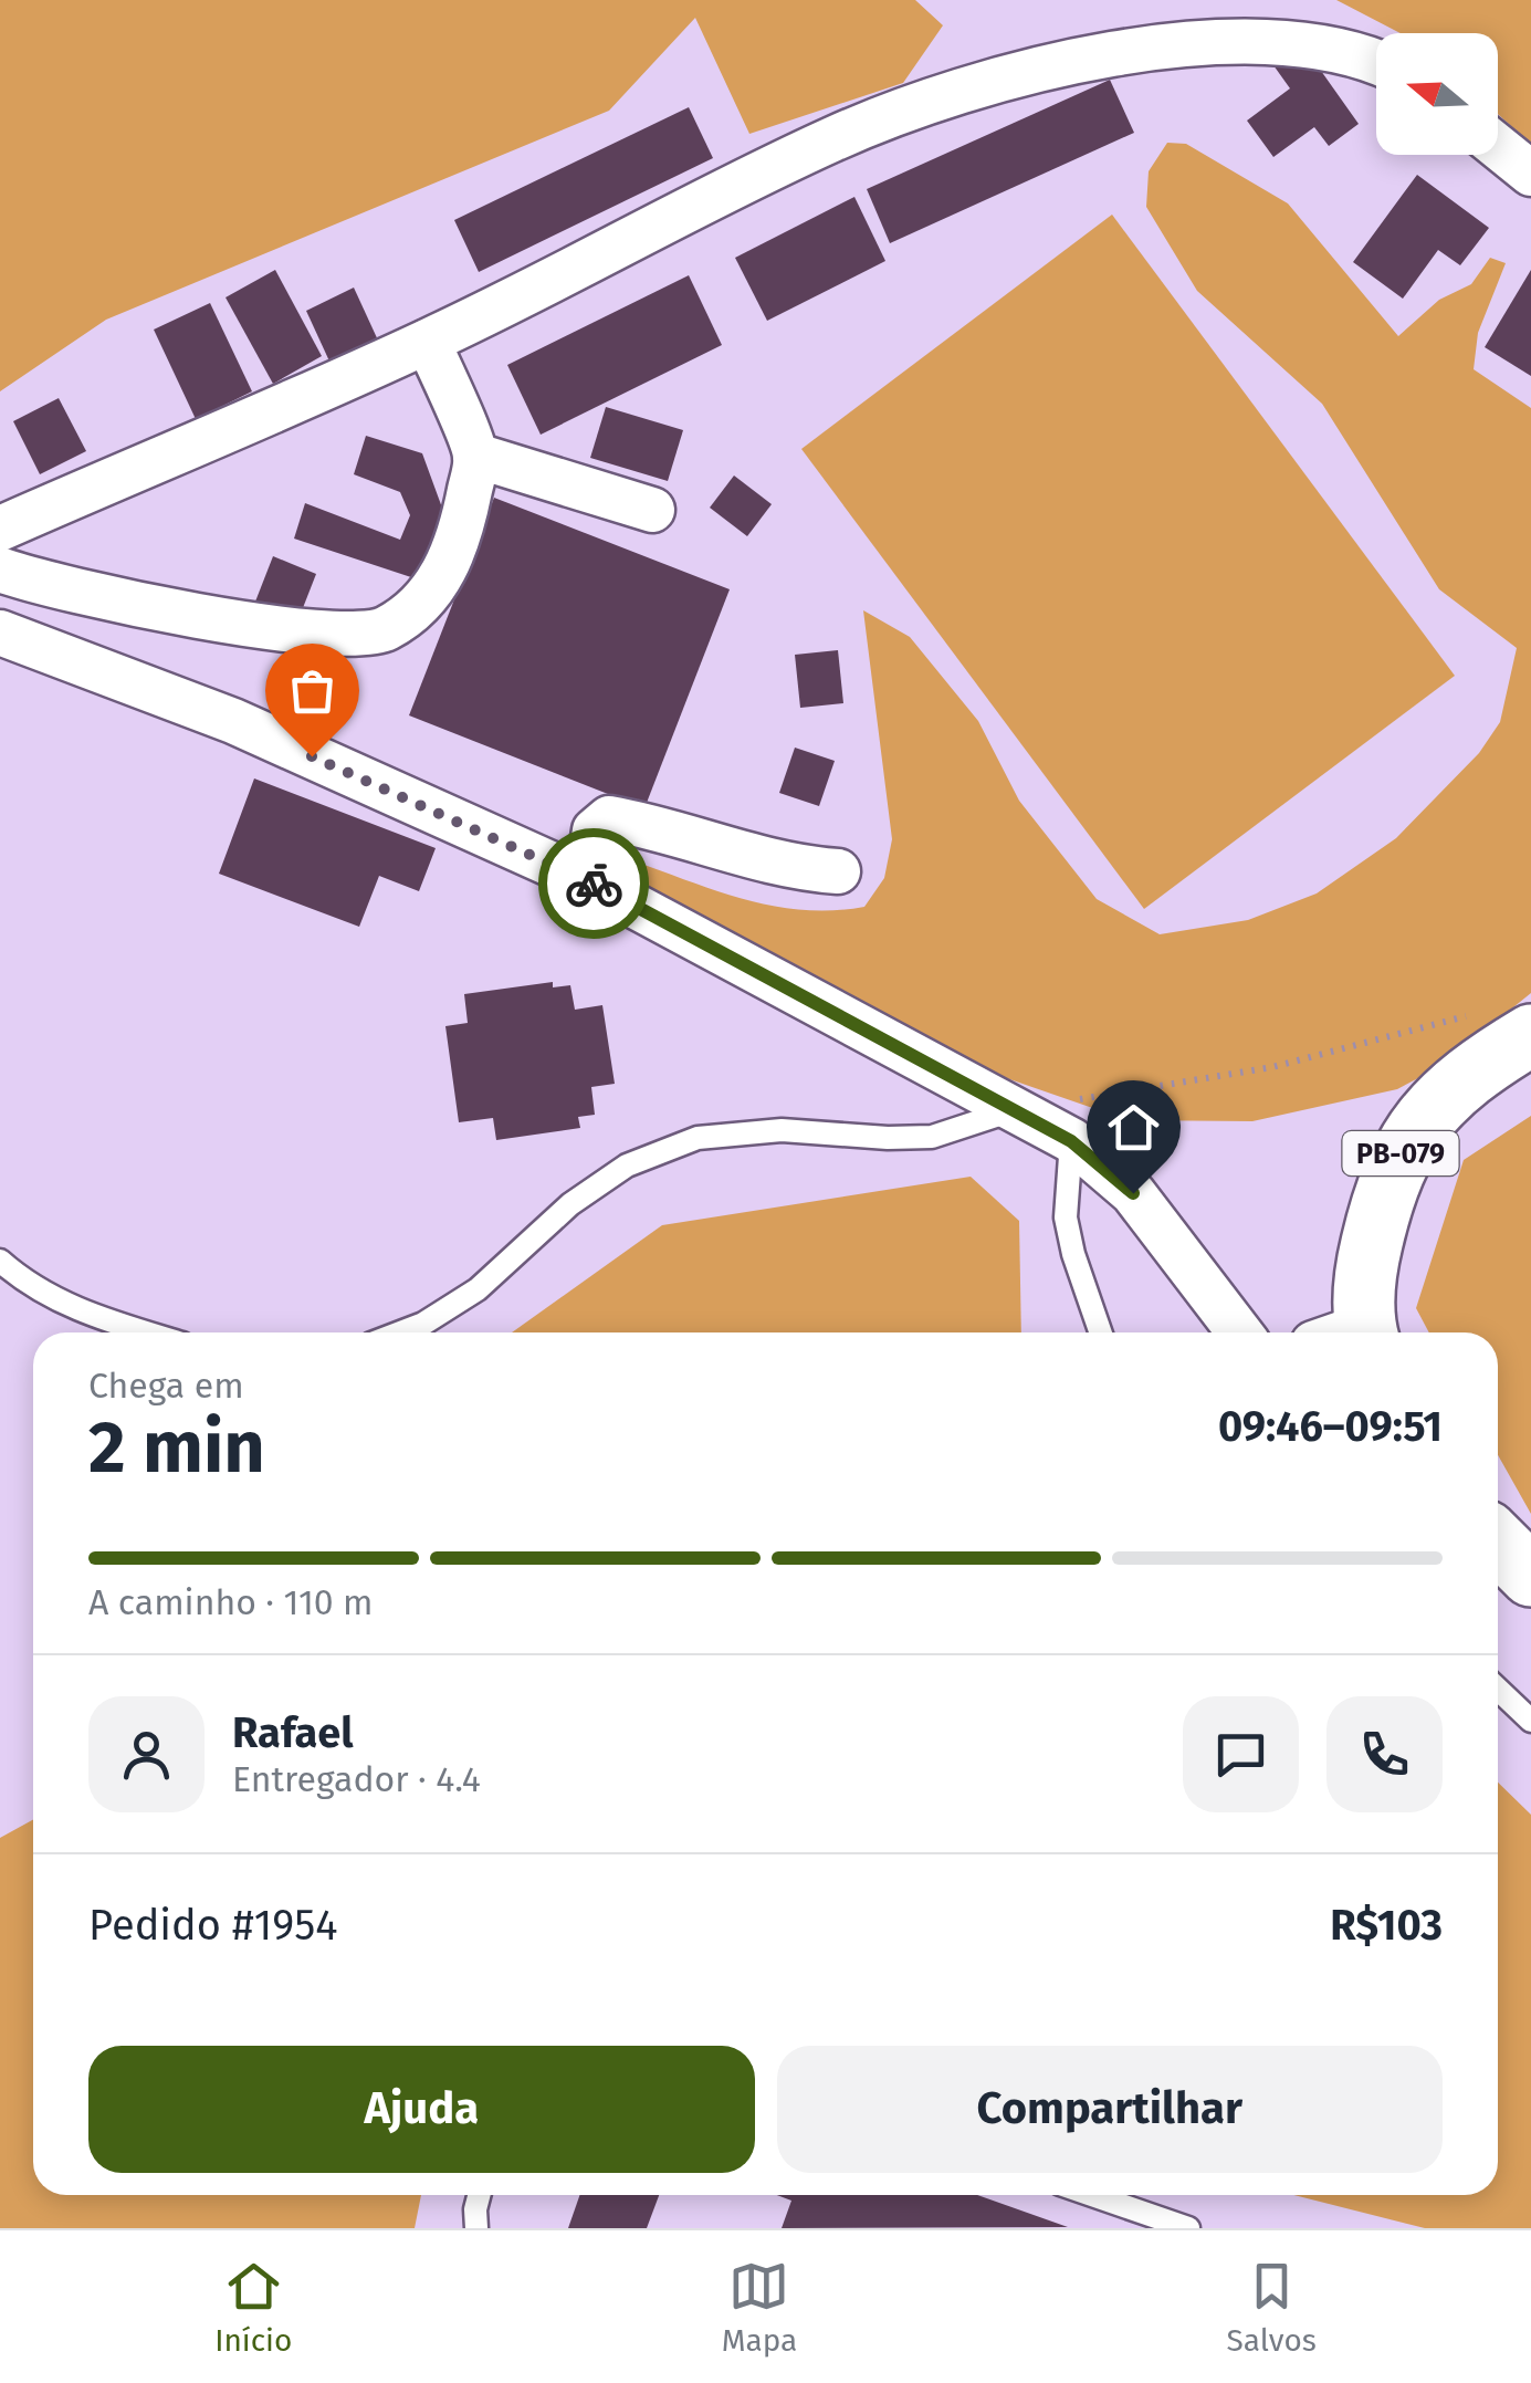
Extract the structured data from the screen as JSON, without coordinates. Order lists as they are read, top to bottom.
{
  "streets": {
    "main road": ["PB-079"]
  },
  "north": "left",
  "page": {
    "heading": ["2 min", "Chega em", "09:46–09:51"],
    "panel": [
      "Rafael",
      "Entregador · 4.4",
      "Pedido #1954",
      "R$103"
    ],
    "bar": "A caminho · 110 m",
    "buttons": ["Ajuda", "Compartilhar"],
    "tabs": ["Início", "Mapa", "Salvos"]
  }
}
